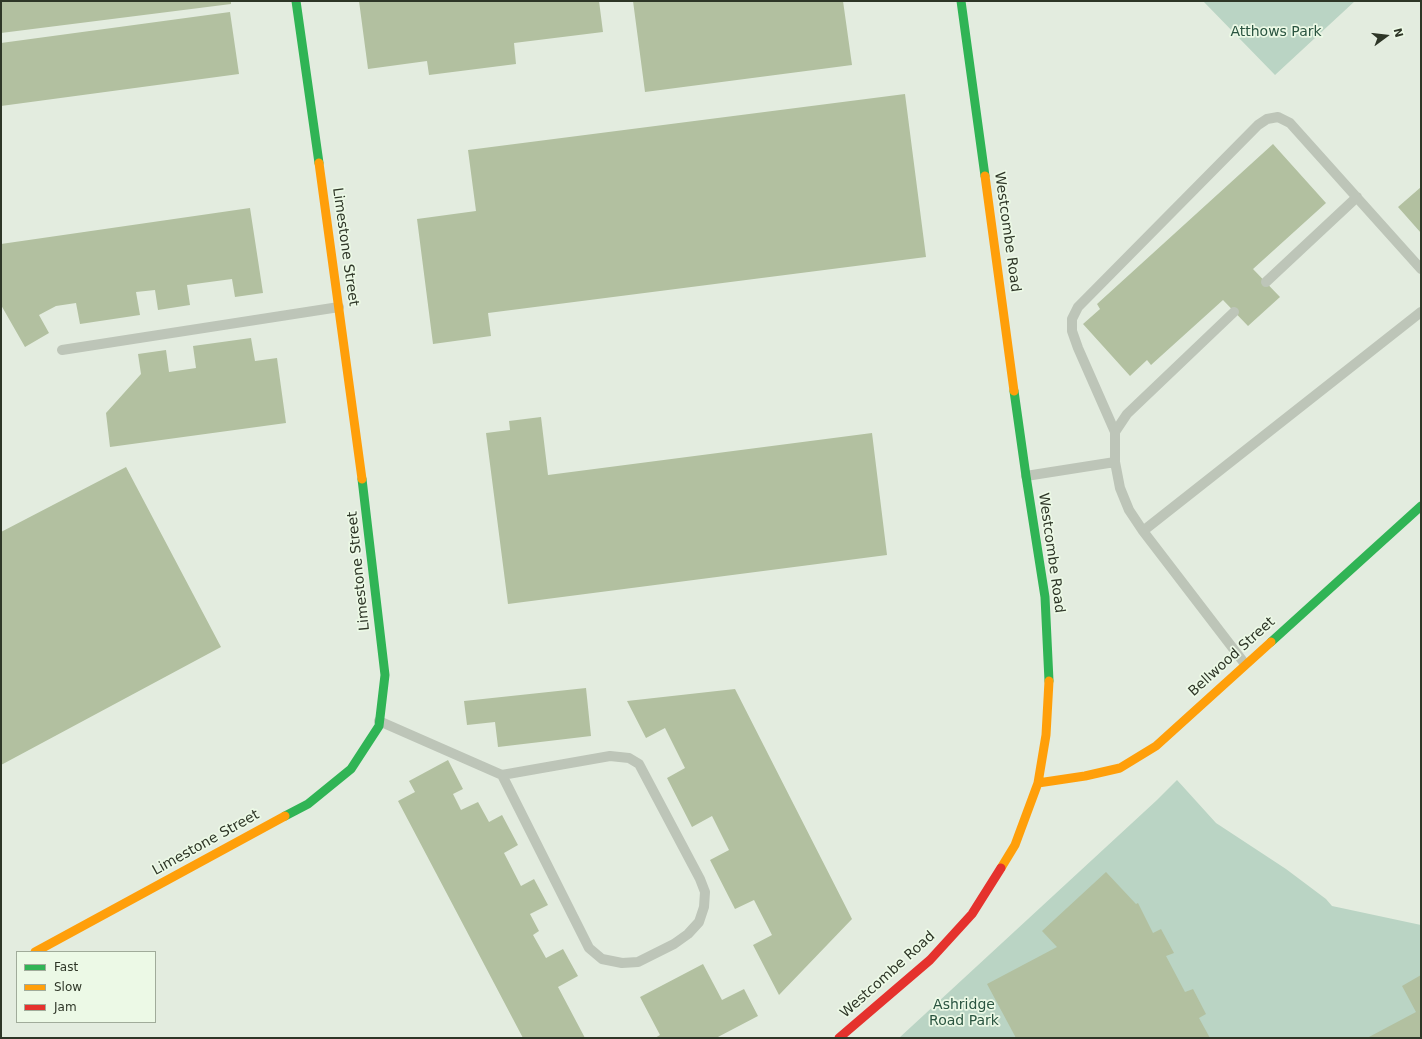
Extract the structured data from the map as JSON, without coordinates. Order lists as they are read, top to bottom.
{
  "streets": {
    "street": ["Westcombe Road", "Limestone Street", "Bellwood Street"]
  },
  "crossings": [
    ["Westcombe Road", "Bellwood Street"]
  ],
  "parks": ["Atthows Park", "Ashridge Road Park"],
  "legend": ["Fast", "Slow", "Jam"],
  "north": "right"
}
